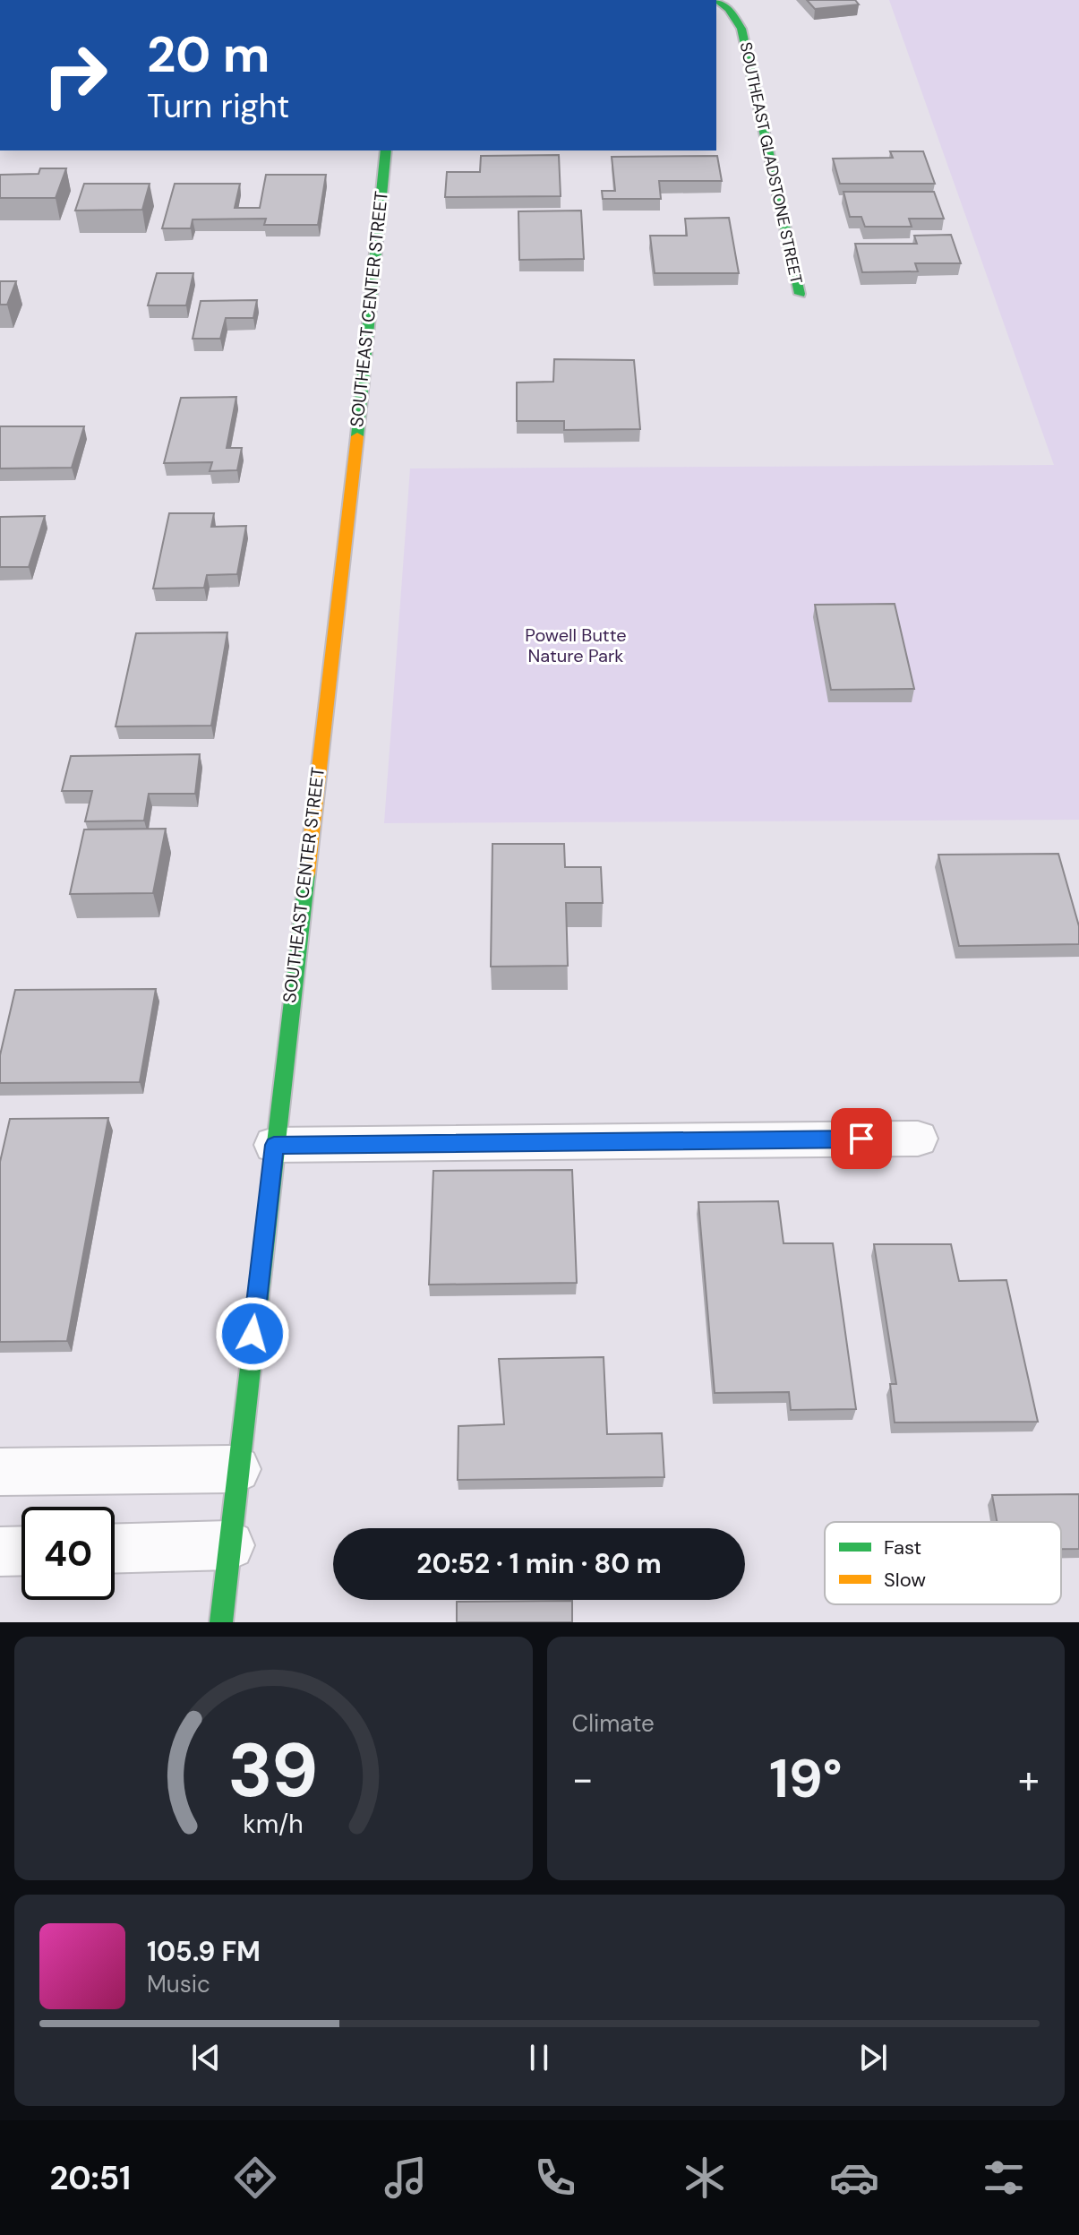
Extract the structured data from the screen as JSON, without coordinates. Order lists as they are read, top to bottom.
{
  "streets": {
    "street": ["SOUTHEAST GLADSTONE STREET", "SOUTHEAST CENTER STREET"]
  },
  "parks": ["Powell Butte Nature Park"],
  "legend": ["Fast", "Slow"],
  "page": {
    "turn": ["20 m", "Turn right"],
    "limit": "40",
    "trip": "20:52 · 1 min · 80 m",
    "tile": "Climate",
    "heat": ["−", "19°", "+"],
    "song": ["105.9 FM", "Music"],
    "tabs": "20:51",
    "gauge": ["39", "km/h"]
  }
}
